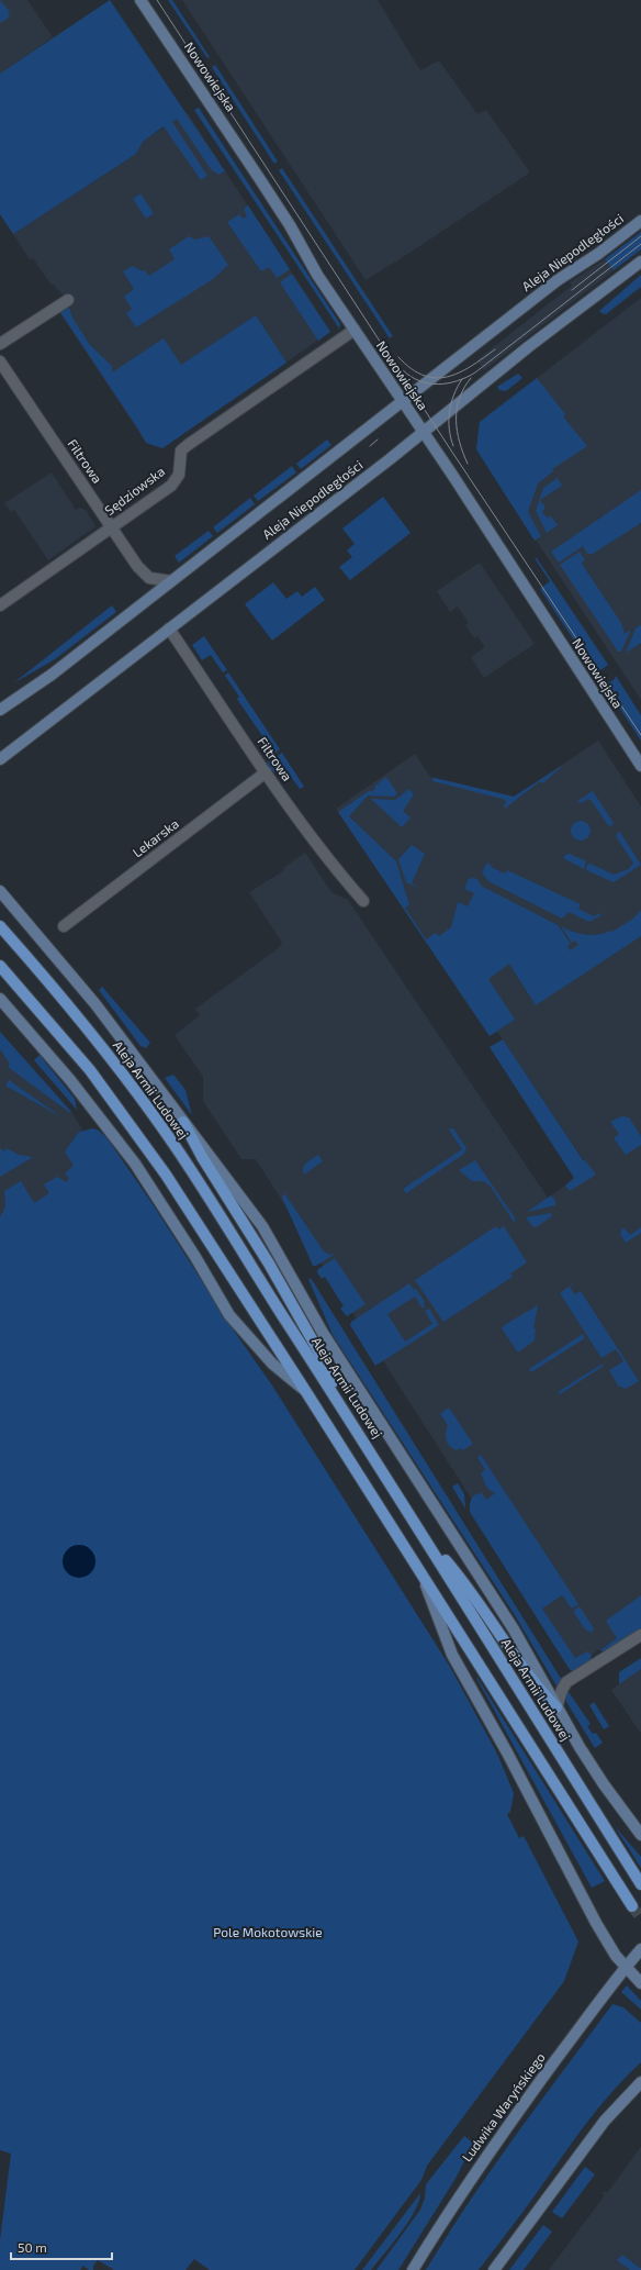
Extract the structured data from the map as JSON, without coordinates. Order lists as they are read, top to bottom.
{
  "streets": {
    "main road": [
      "Nowowiejska",
      "Aleja Niepodległości",
      "Aleja Armii Ludowej",
      "Ludwika Waryńskiego"
    ],
    "street": ["Filtrowa", "Sędziowska", "Lekarska"]
  },
  "crossings": [
    ["Nowowiejska", "Aleja Niepodległości"],
    ["Nowowiejska", "Sędziowska"],
    ["Aleja Niepodległości", "Filtrowa"],
    ["Filtrowa", "Sędziowska"],
    ["Filtrowa", "Lekarska"]
  ],
  "parks": ["Pole Mokotowskie"],
  "scale_bar": "50 m"
}
